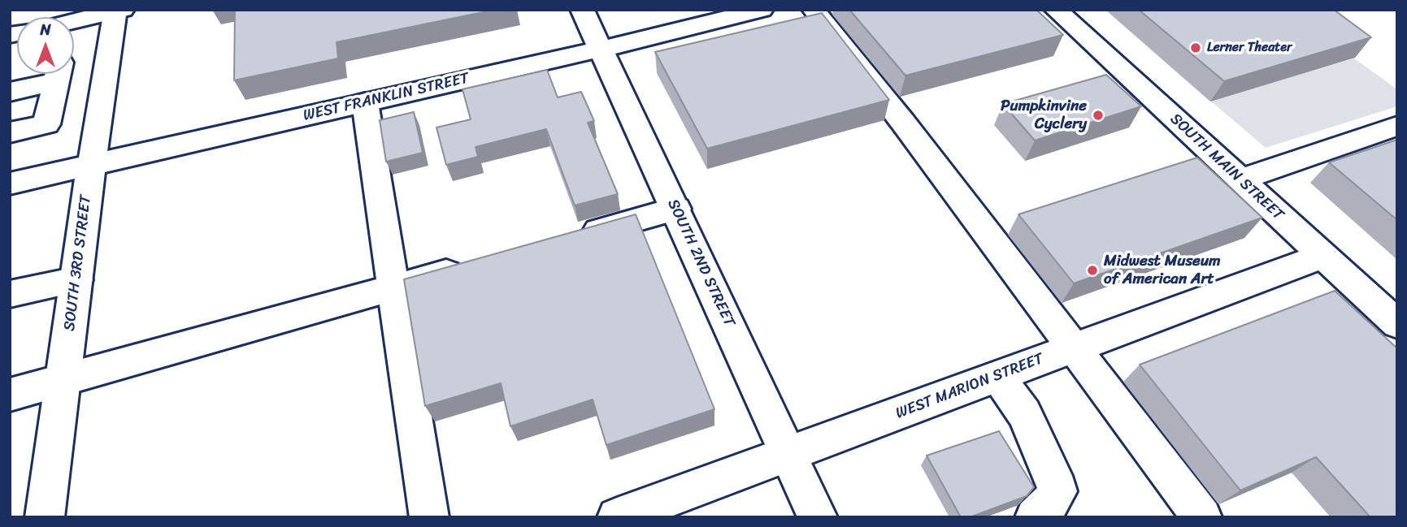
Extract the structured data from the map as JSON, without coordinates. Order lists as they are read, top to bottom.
{
  "streets": {
    "main road": [
      "WEST FRANKLIN STREET",
      "SOUTH MAIN STREET",
      "SOUTH 3RD STREET",
      "SOUTH 2ND STREET",
      "WEST MARION STREET"
    ]
  },
  "crossings": [
    ["WEST FRANKLIN STREET", "SOUTH 3RD STREET"],
    ["WEST FRANKLIN STREET", "SOUTH 2ND STREET"],
    ["SOUTH MAIN STREET", "WEST MARION STREET"],
    ["SOUTH 2ND STREET", "WEST MARION STREET"]
  ],
  "places": ["Lerner Theater", "Pumpkinvine Cyclery", "Midwest Museum of American Art"],
  "north": "top"
}
